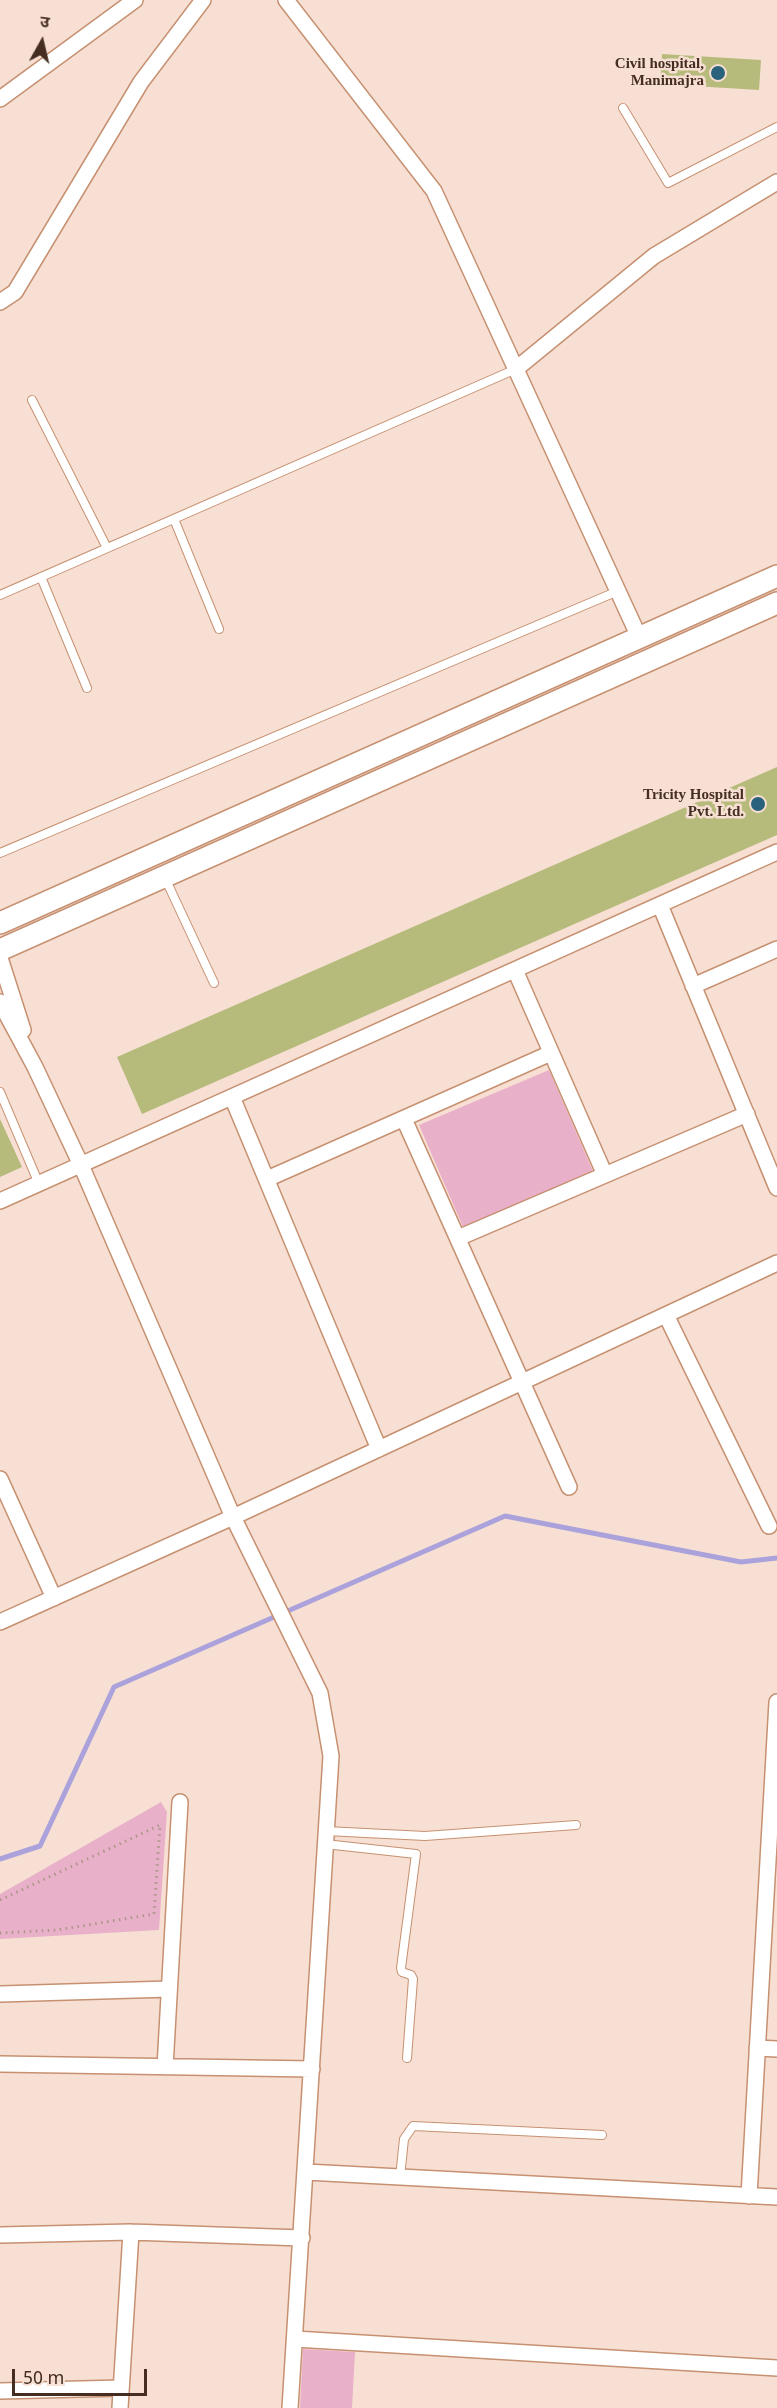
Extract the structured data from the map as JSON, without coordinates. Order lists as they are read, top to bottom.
{
  "places": ["Civil hospital, Manimajra", "Tricity Hospital Pvt. Ltd."],
  "scale_bar": "50 m",
  "north": "top"
}
